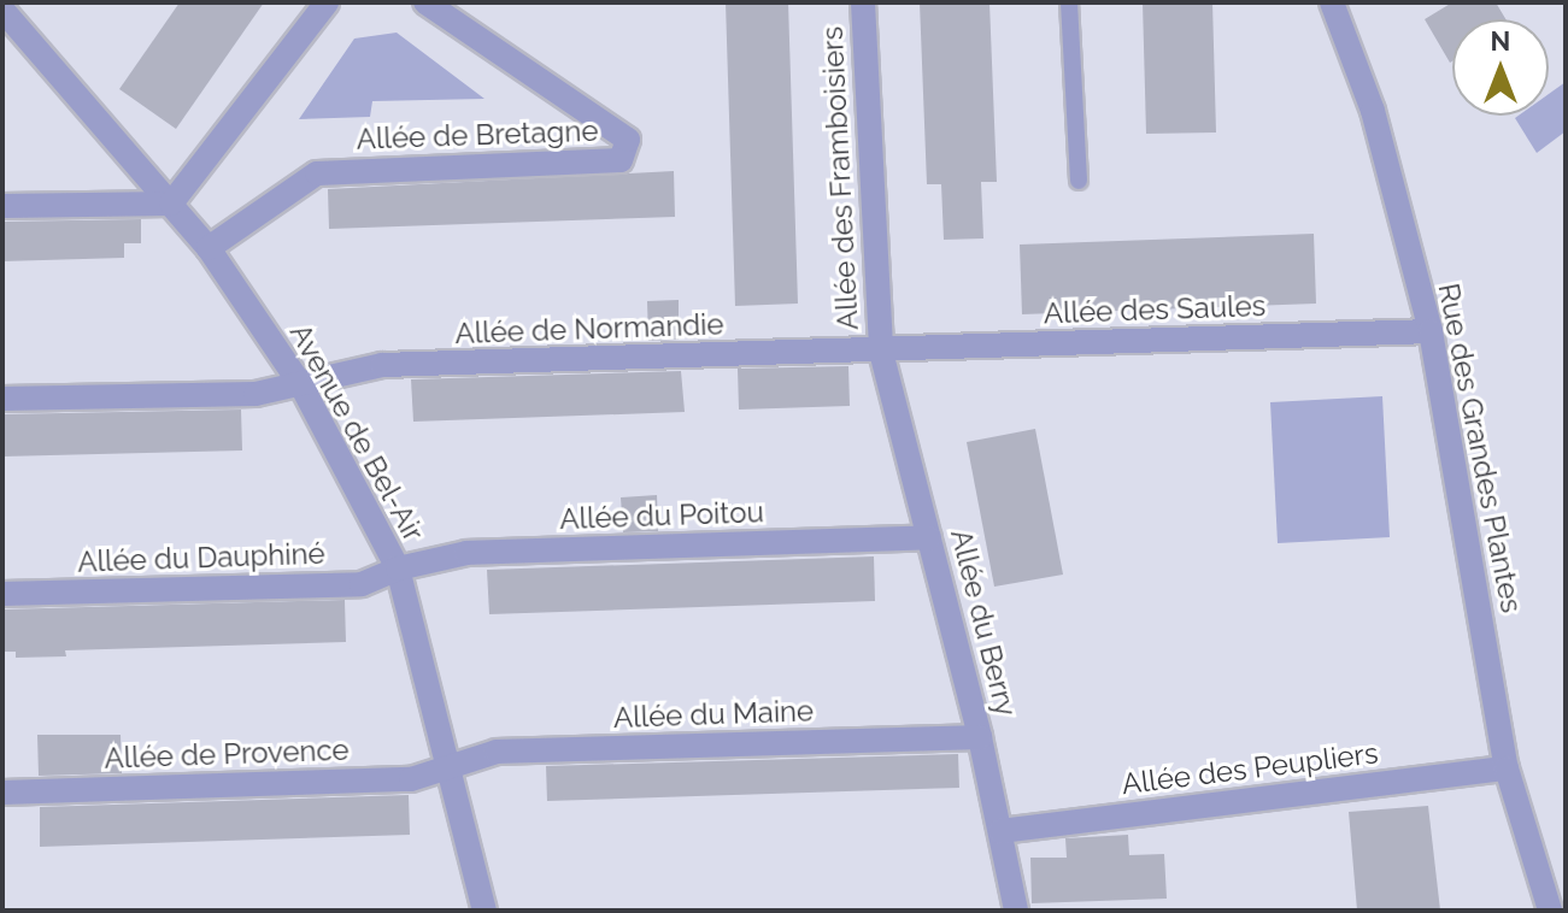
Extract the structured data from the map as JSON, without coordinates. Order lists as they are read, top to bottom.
{
  "streets": {
    "street": [
      "Allée de Bretagne",
      "Allée des Framboisiers",
      "Allée des Saules",
      "Allée de Normandie",
      "Avenue de Bel-Air",
      "Rue des Grandes Plantes",
      "Allée du Poitou",
      "Allée du Dauphiné",
      "Allée du Berry",
      "Allée du Maine",
      "Allée de Provence",
      "Allée des Peupliers"
    ]
  },
  "crossings": [
    ["Allée de Bretagne", "Avenue de Bel-Air"],
    ["Allée des Framboisiers", "Allée des Saules"],
    ["Allée des Framboisiers", "Allée de Normandie"],
    ["Allée des Framboisiers", "Allée du Berry"],
    ["Allée des Saules", "Allée de Normandie"],
    ["Allée des Saules", "Rue des Grandes Plantes"],
    ["Allée des Saules", "Allée du Berry"],
    ["Allée de Normandie", "Avenue de Bel-Air"],
    ["Allée de Normandie", "Allée du Berry"],
    ["Avenue de Bel-Air", "Allée du Poitou"],
    ["Avenue de Bel-Air", "Allée du Dauphiné"],
    ["Avenue de Bel-Air", "Allée du Maine"],
    ["Avenue de Bel-Air", "Allée de Provence"],
    ["Rue des Grandes Plantes", "Allée des Peupliers"],
    ["Allée du Poitou", "Allée du Dauphiné"],
    ["Allée du Poitou", "Allée du Berry"],
    ["Allée du Berry", "Allée du Maine"],
    ["Allée du Berry", "Allée des Peupliers"],
    ["Allée du Maine", "Allée de Provence"]
  ],
  "north": "top"
}
